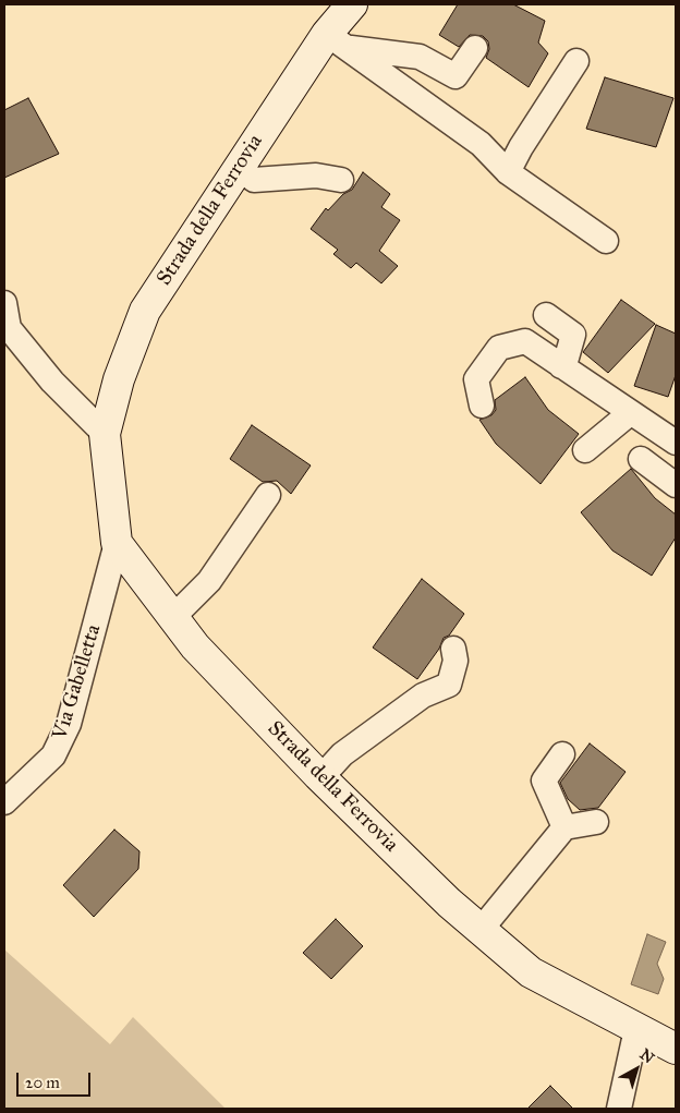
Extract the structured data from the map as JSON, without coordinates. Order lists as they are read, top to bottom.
{
  "streets": {
    "street": ["Strada della Ferrovia", "Via Gabelletta"]
  },
  "crossings": [
    ["Strada della Ferrovia", "Via Gabelletta"]
  ],
  "scale_bar": "20 m",
  "north": "top right"
}
